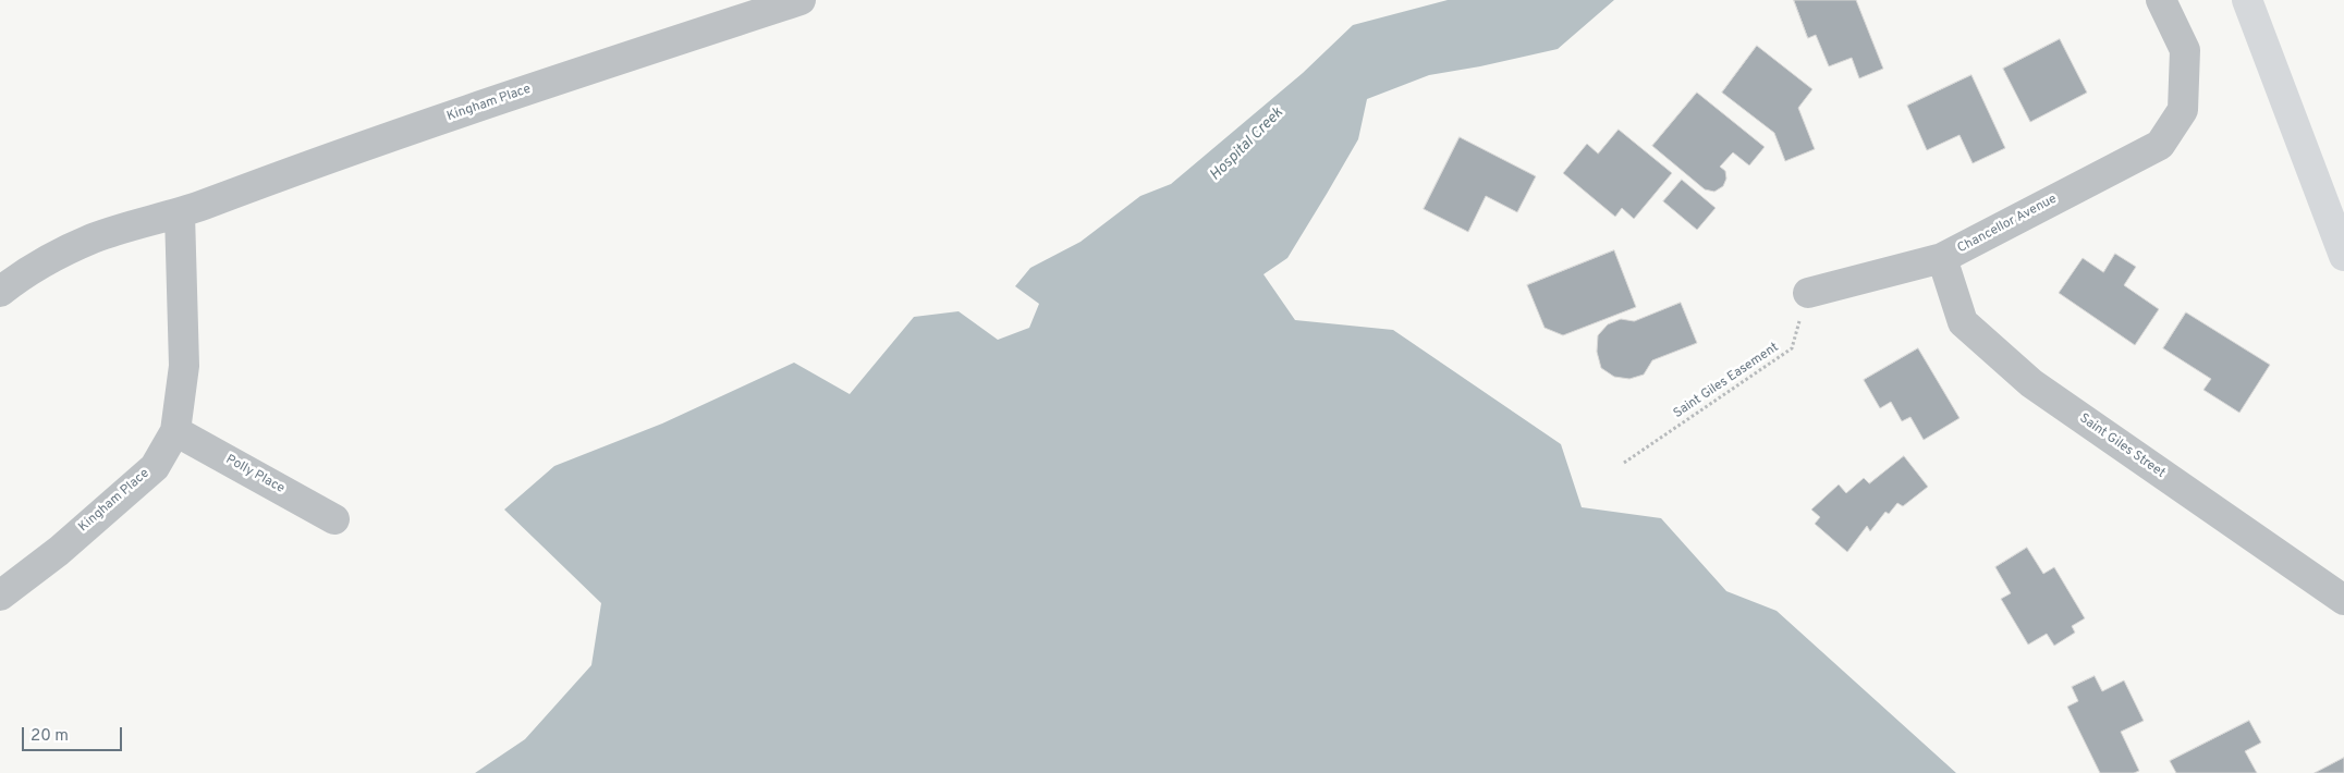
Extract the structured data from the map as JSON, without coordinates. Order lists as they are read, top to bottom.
{
  "streets": {
    "street": [
      "Kingham Place",
      "Chancellor Avenue",
      "Saint Giles Street",
      "Polly Place"
    ],
    "path": ["Saint Giles Easement"]
  },
  "crossings": [
    ["Kingham Place", "Polly Place"],
    ["Chancellor Avenue", "Saint Giles Easement"],
    ["Chancellor Avenue", "Saint Giles Street"]
  ],
  "water": ["Hospital Creek"],
  "scale_bar": "20 m"
}
